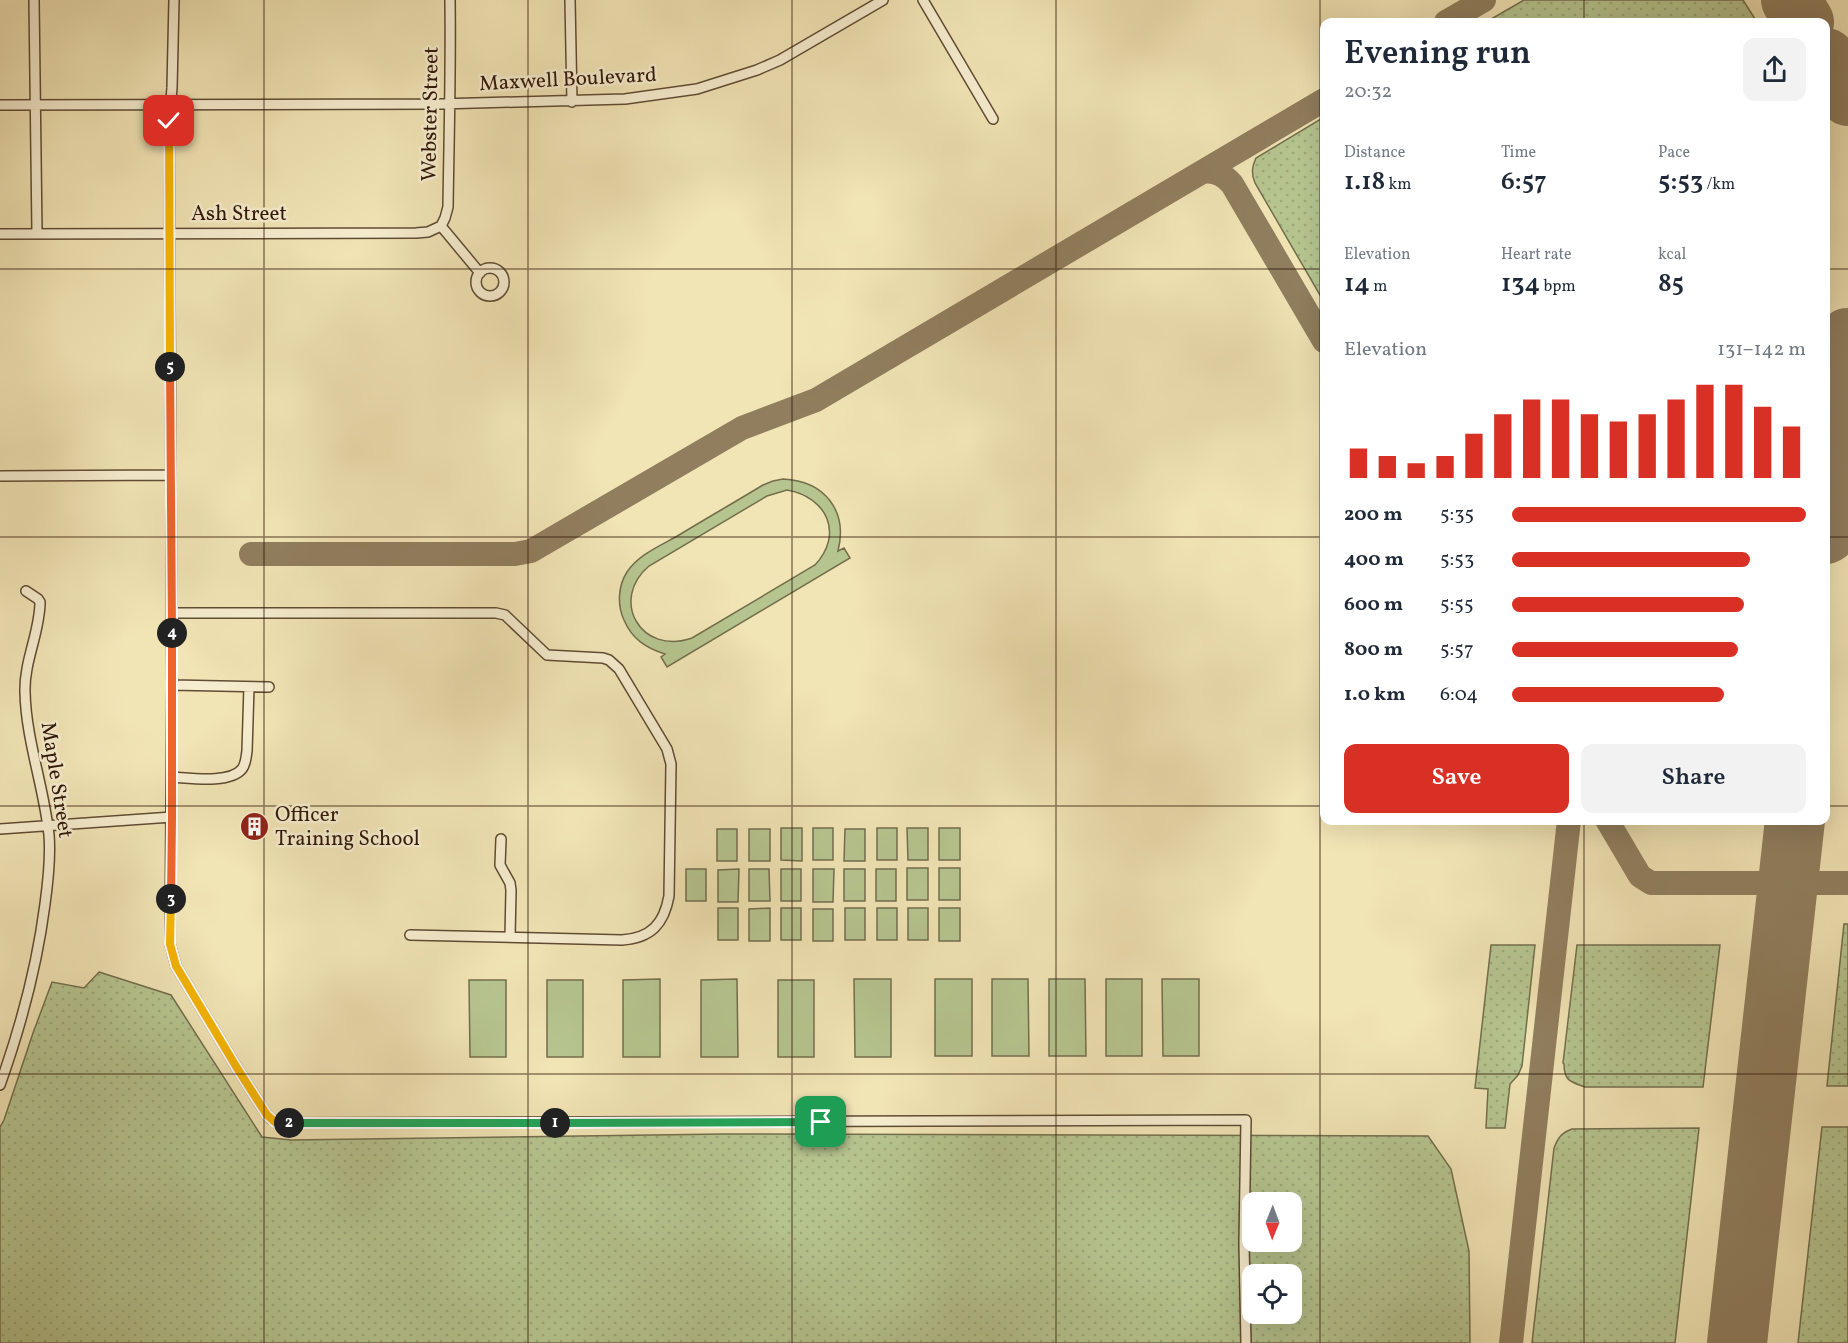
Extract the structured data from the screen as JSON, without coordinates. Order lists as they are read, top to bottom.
{
  "streets": {
    "street": [
      "Maxwell Boulevard",
      "Webster Street",
      "Ash Street",
      "Maple Street"
    ]
  },
  "crossings": [
    ["Maxwell Boulevard", "Webster Street"],
    ["Webster Street", "Ash Street"]
  ],
  "places": {
    "building": ["Officer Training School"]
  },
  "north": "bottom",
  "page": {
    "heading": ["Evening run", "20:32"],
    "stats": [
      ["Distance", "1.18 km"],
      ["Time", "6:57"],
      ["Pace", "5:53 /km"],
      ["Elevation", "14 m"],
      ["Heart rate", "134 bpm"],
      ["kcal", "85"]
    ],
    "chart": ["Elevation", "131–142 m"],
    "pins": [
      "5",
      "4",
      "3",
      "1",
      "2"
    ],
    "list": [
      {
        "name": "200 m",
        "note": "5:35"
      },
      {
        "name": "400 m",
        "note": "5:53"
      },
      {
        "name": "600 m",
        "note": "5:55"
      },
      {
        "name": "800 m",
        "note": "5:57"
      },
      {
        "name": "1.0 km",
        "note": "6:04"
      }
    ],
    "buttons": ["Save", "Share"]
  }
}
